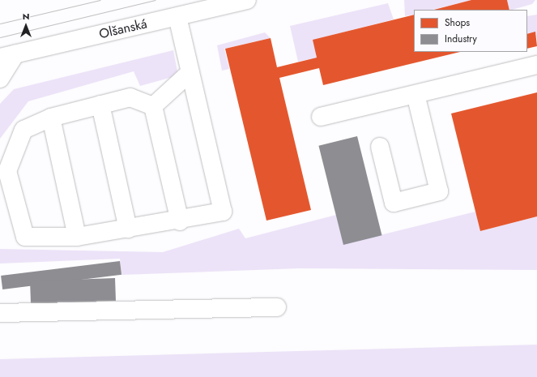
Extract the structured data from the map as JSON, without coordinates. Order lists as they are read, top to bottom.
{
  "streets": {
    "street": ["Olšanská"]
  },
  "legend": ["Shops", "Industry"],
  "north": "top"
}
